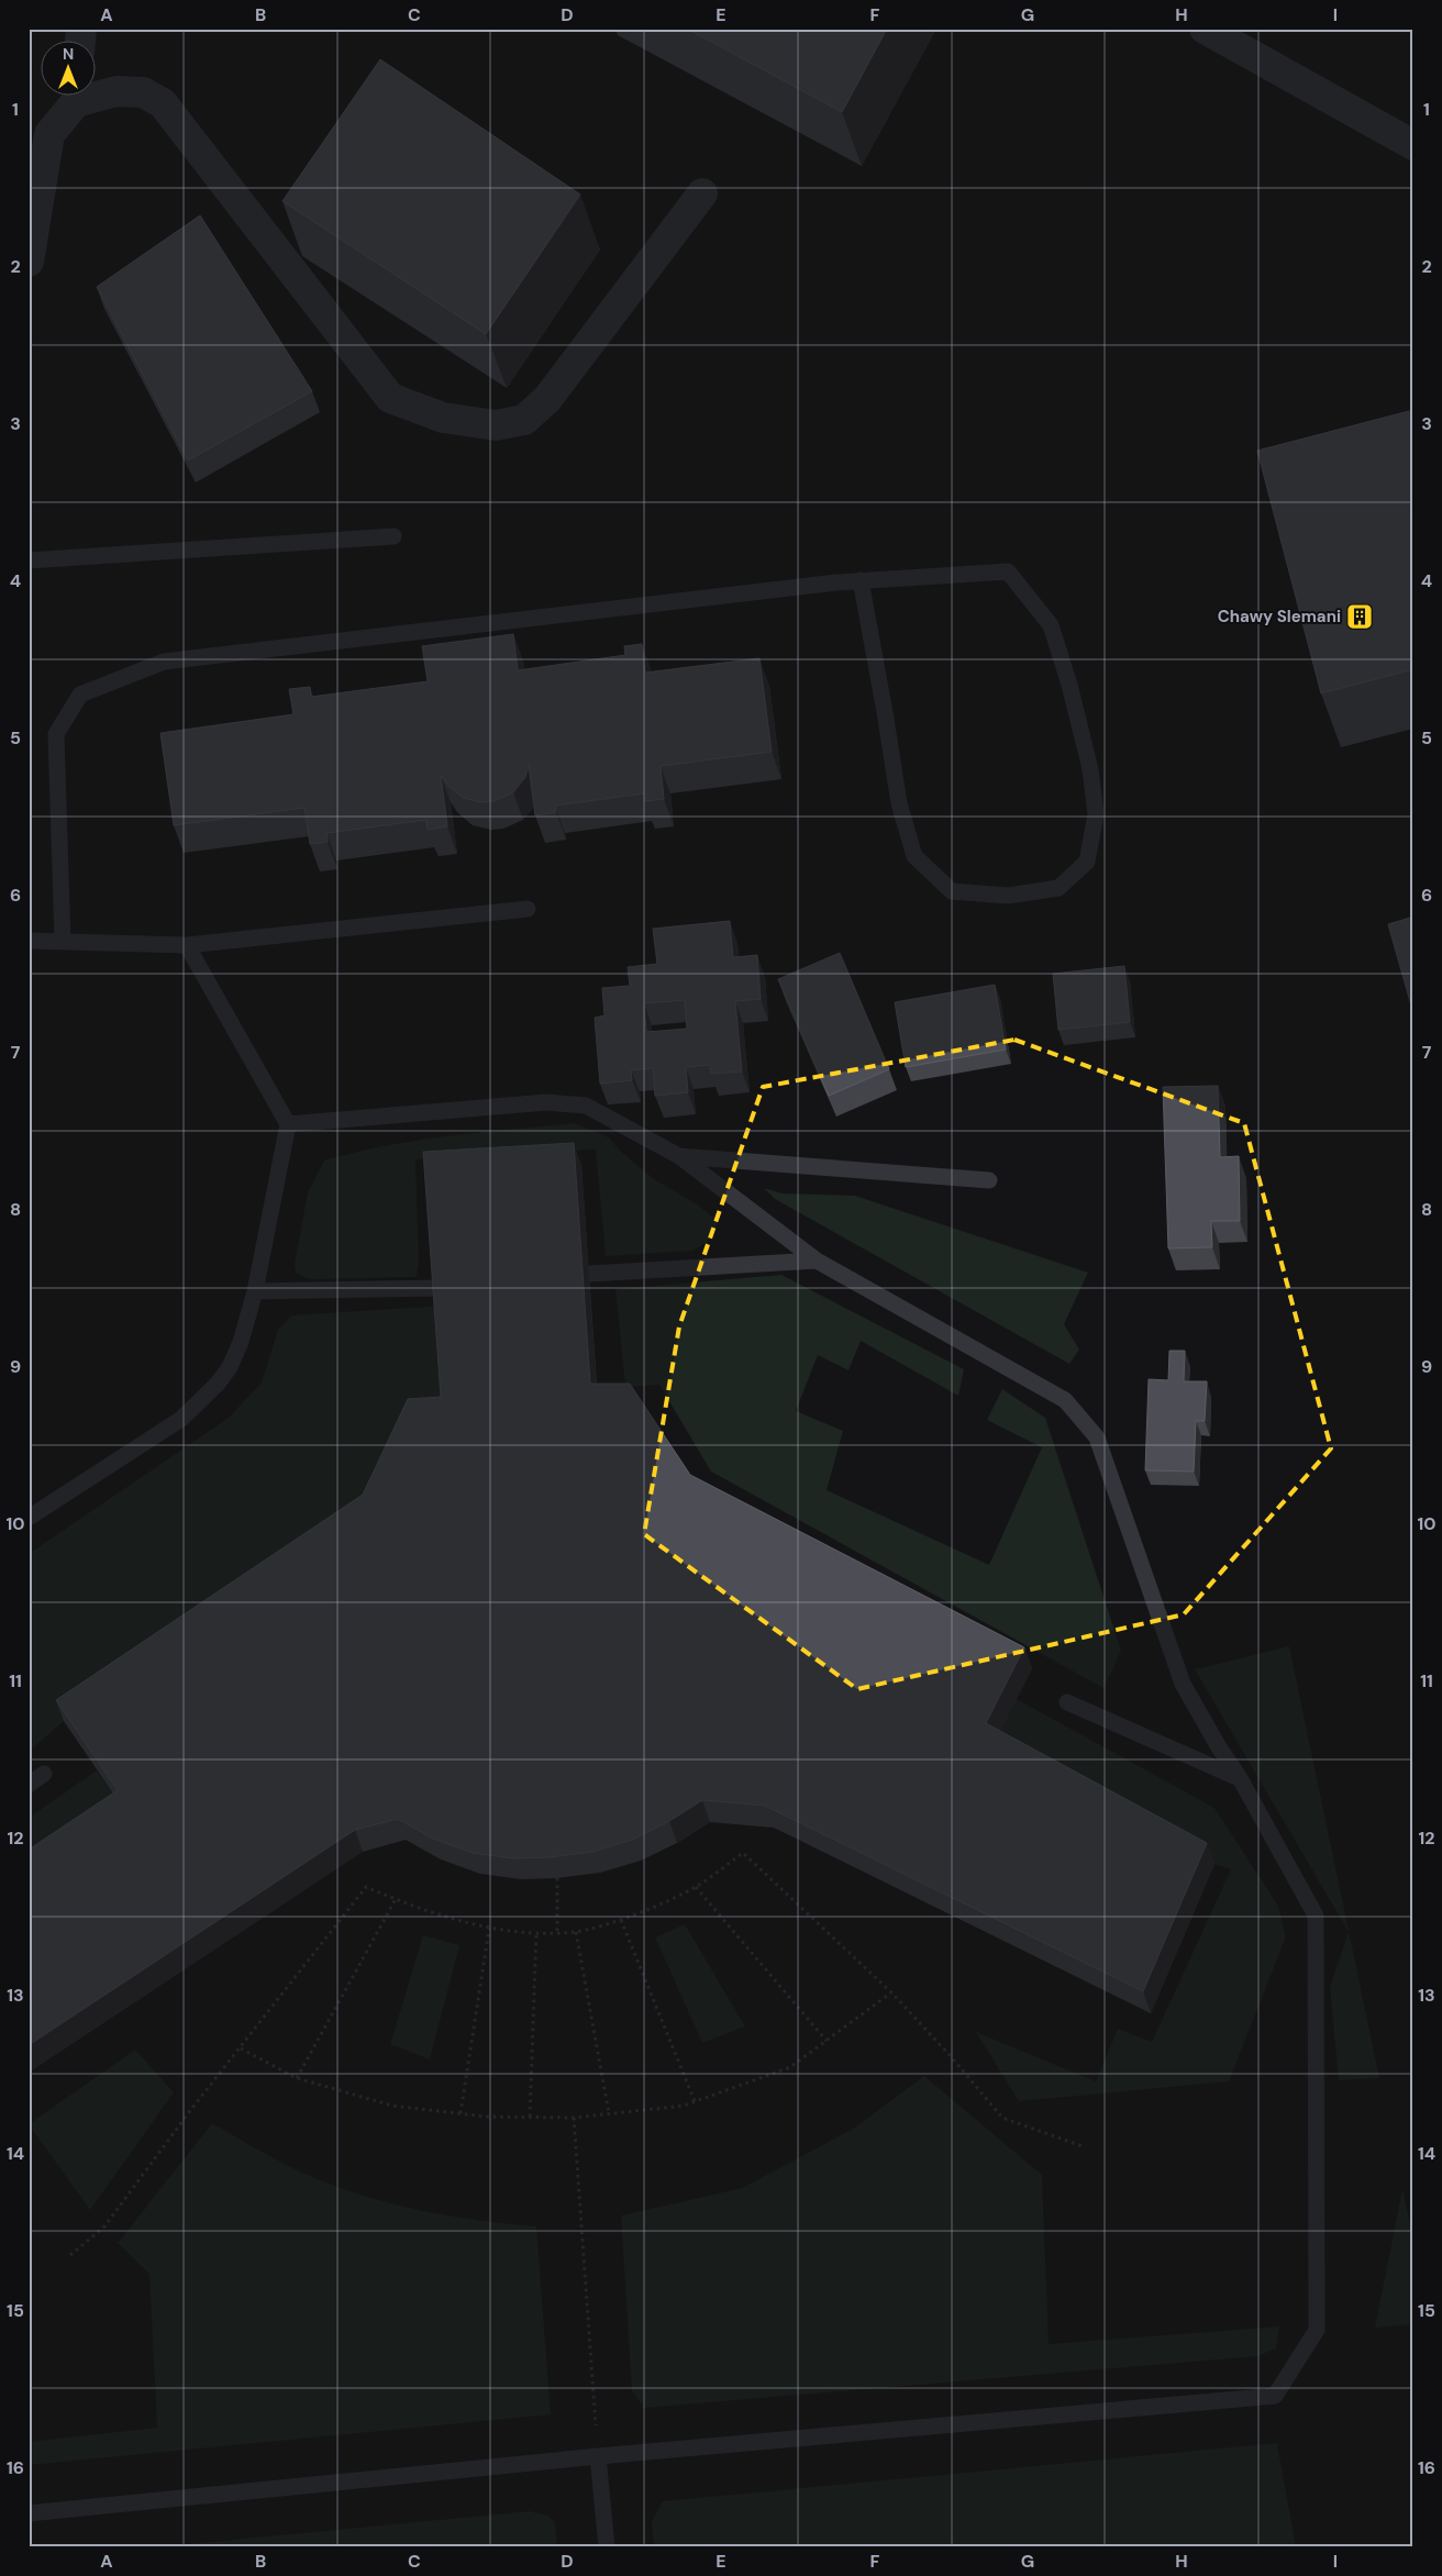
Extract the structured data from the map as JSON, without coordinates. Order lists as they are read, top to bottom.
{
  "places": {
    "building": ["Chawy Slemani"]
  },
  "north": "top",
  "grid": {
    "columns": [
      "A",
      "B",
      "C",
      "D",
      "E",
      "F",
      "G",
      "H",
      "I"
    ],
    "rows": [
      "1",
      "2",
      "3",
      "4",
      "5",
      "6",
      "7",
      "8",
      "9",
      "10",
      "11",
      "12",
      "13",
      "14",
      "15",
      "16"
    ]
  }
}
